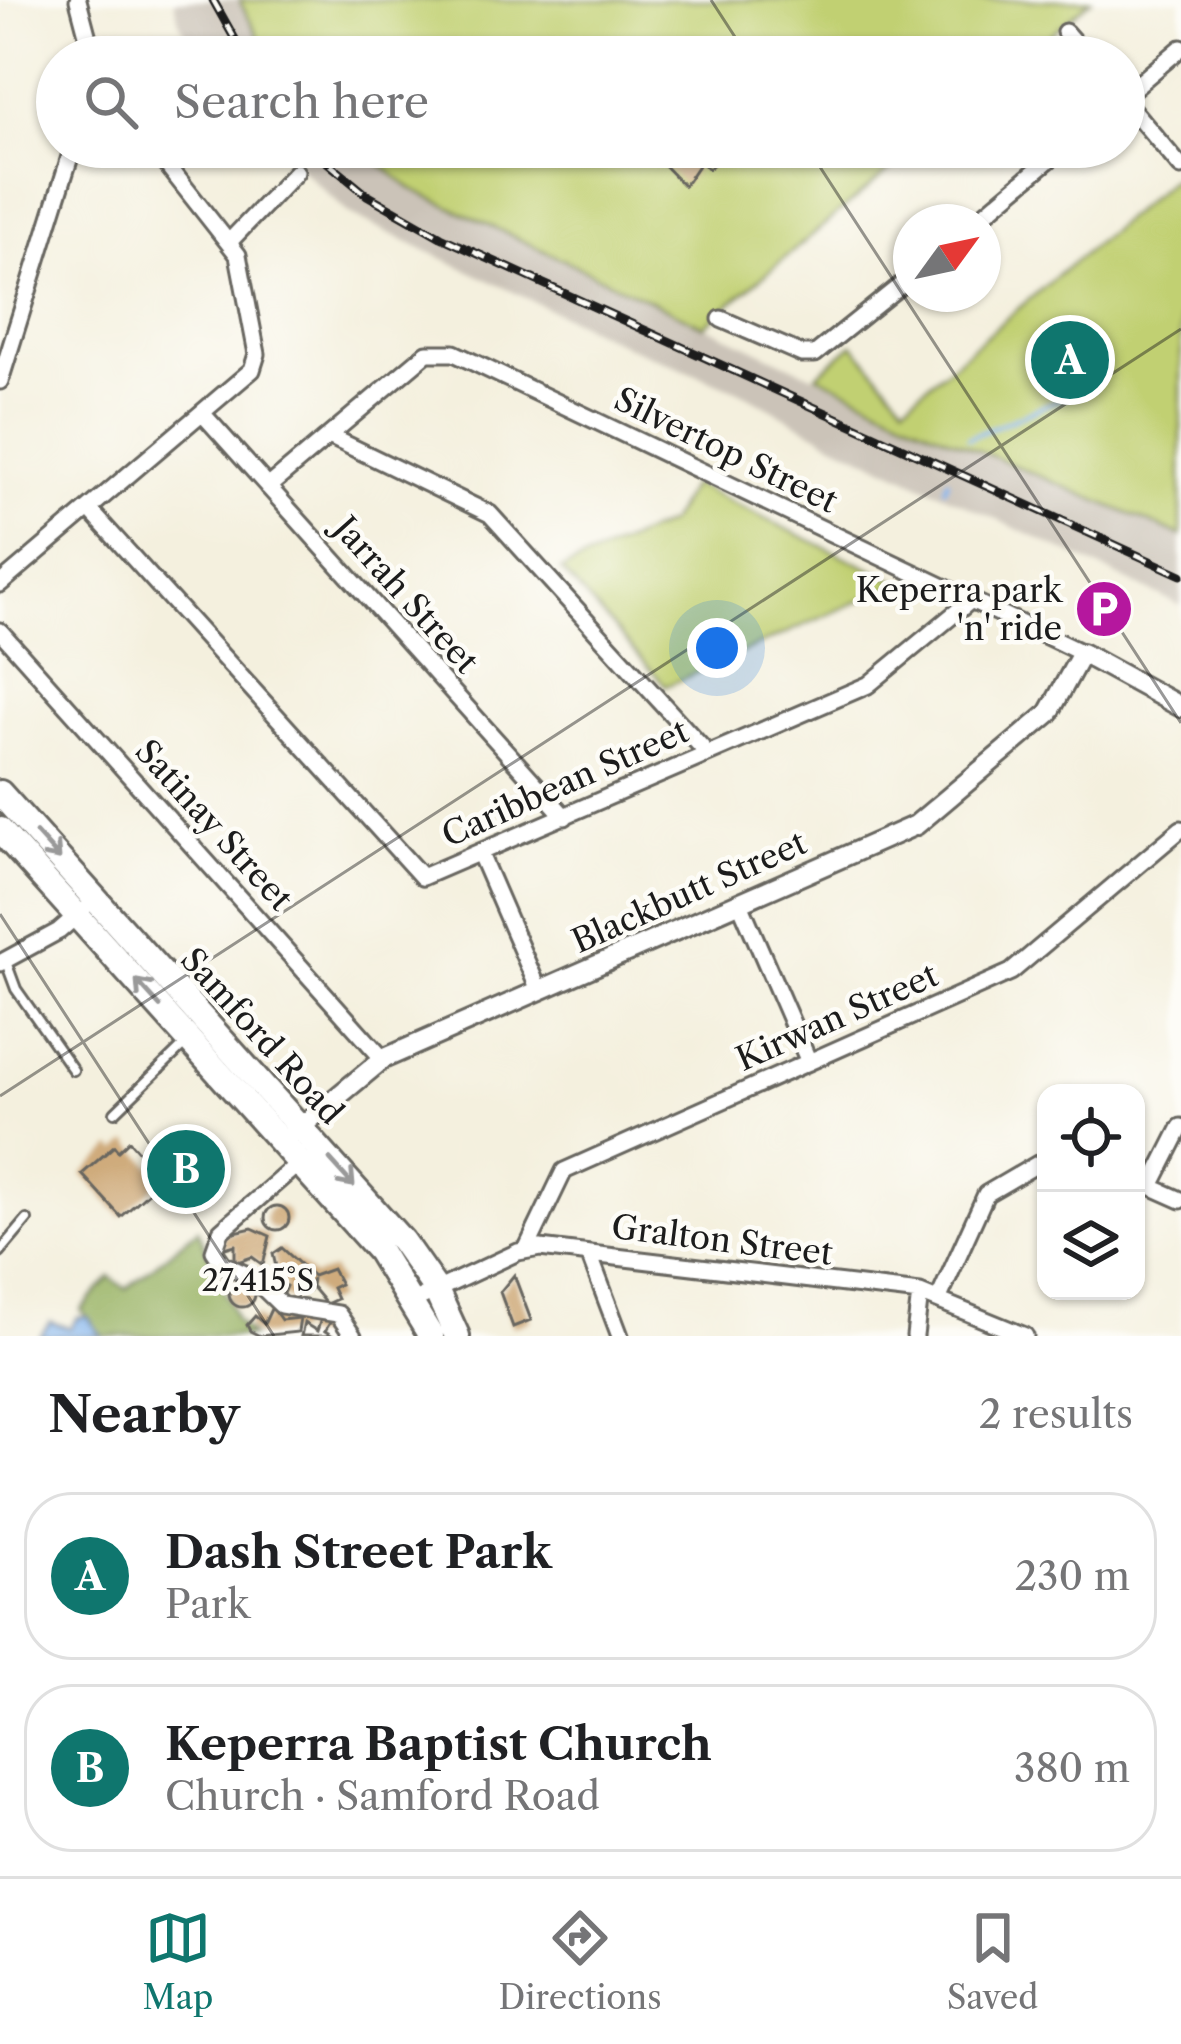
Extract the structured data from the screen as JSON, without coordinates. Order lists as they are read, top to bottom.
{
  "streets": {
    "main road": ["Samford Road"],
    "street": [
      "Silvertop Street",
      "Jarrah Street",
      "Caribbean Street",
      "Satinay Street",
      "Blackbutt Street",
      "Kirwan Street",
      "Gralton Street"
    ]
  },
  "crossings": [
    ["Silvertop Street", "Jarrah Street"],
    ["Silvertop Street", "Caribbean Street"],
    ["Silvertop Street", "Blackbutt Street"],
    ["Jarrah Street", "Caribbean Street"],
    ["Satinay Street", "Blackbutt Street"],
    ["Blackbutt Street", "Samford Road"],
    ["Kirwan Street", "Gralton Street"],
    ["Samford Road", "Gralton Street"]
  ],
  "places": {
    "parking": ["Keperra park 'n' ride"]
  },
  "north": "top right",
  "page": {
    "search": "Search here",
    "pins": ["A", "B"],
    "heading": ["Nearby", "2 results"],
    "list": [
      {
        "mark": "A",
        "name": "Dash Street Park",
        "note": "Park",
        "value": "230 m"
      },
      {
        "mark": "B",
        "name": "Keperra Baptist Church",
        "note": "Church · Samford Road",
        "value": "380 m"
      }
    ],
    "nav": ["Map", "Directions", "Saved"]
  },
  "coordinates": ["27.415°S"]
}
